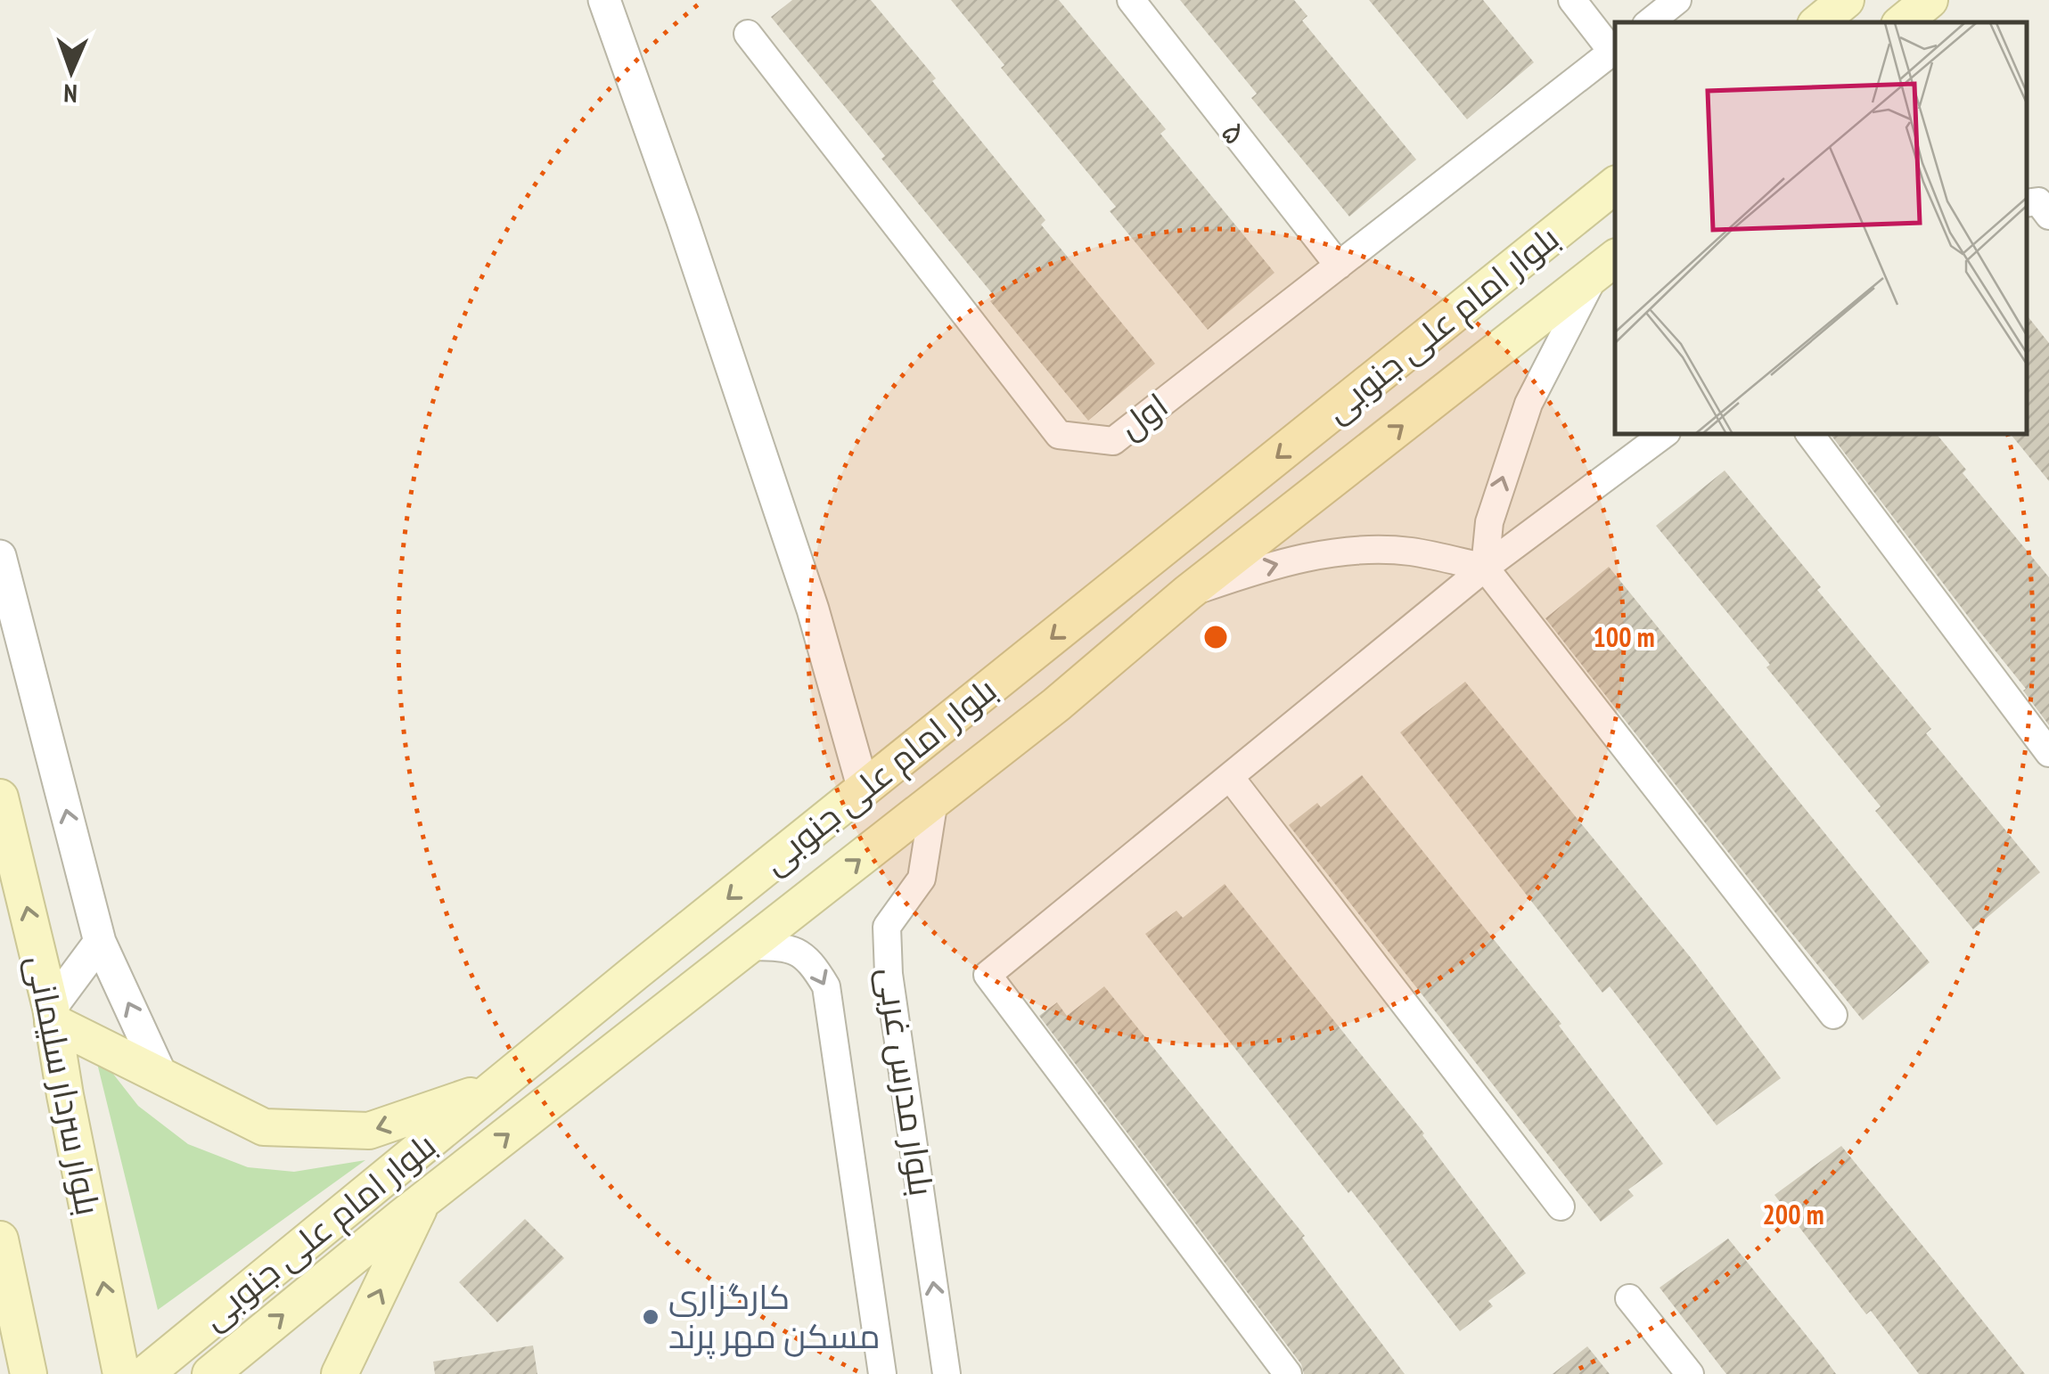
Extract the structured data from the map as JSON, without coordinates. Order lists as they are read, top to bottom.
{
  "streets": {
    "main road": ["بلوار امام علی جنوبی", "بلوار سردار سلیمانی"],
    "street": ["۵", "اول", "بلوار مدرس غربی"]
  },
  "crossings": [
    ["۵", "اول"],
    ["بلوار امام علی جنوبی", "بلوار مدرس غربی"]
  ],
  "one_way": ["بلوار سردار سلیمانی"],
  "places": ["کارگزاری مسکن مهر پرند"],
  "north": "bottom",
  "rings": ["100 m", "200 m"]
}
